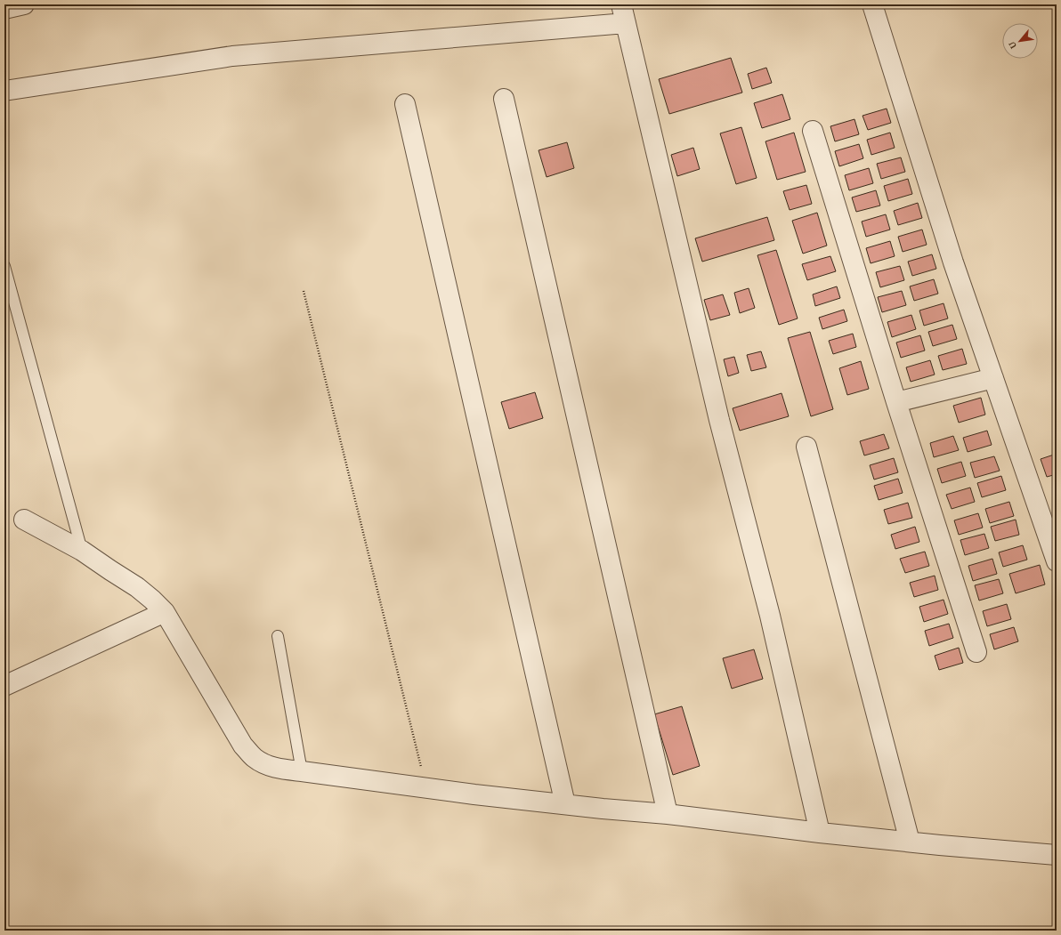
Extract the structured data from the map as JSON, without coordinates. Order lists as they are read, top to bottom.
{
  "north": "bottom left"
}
